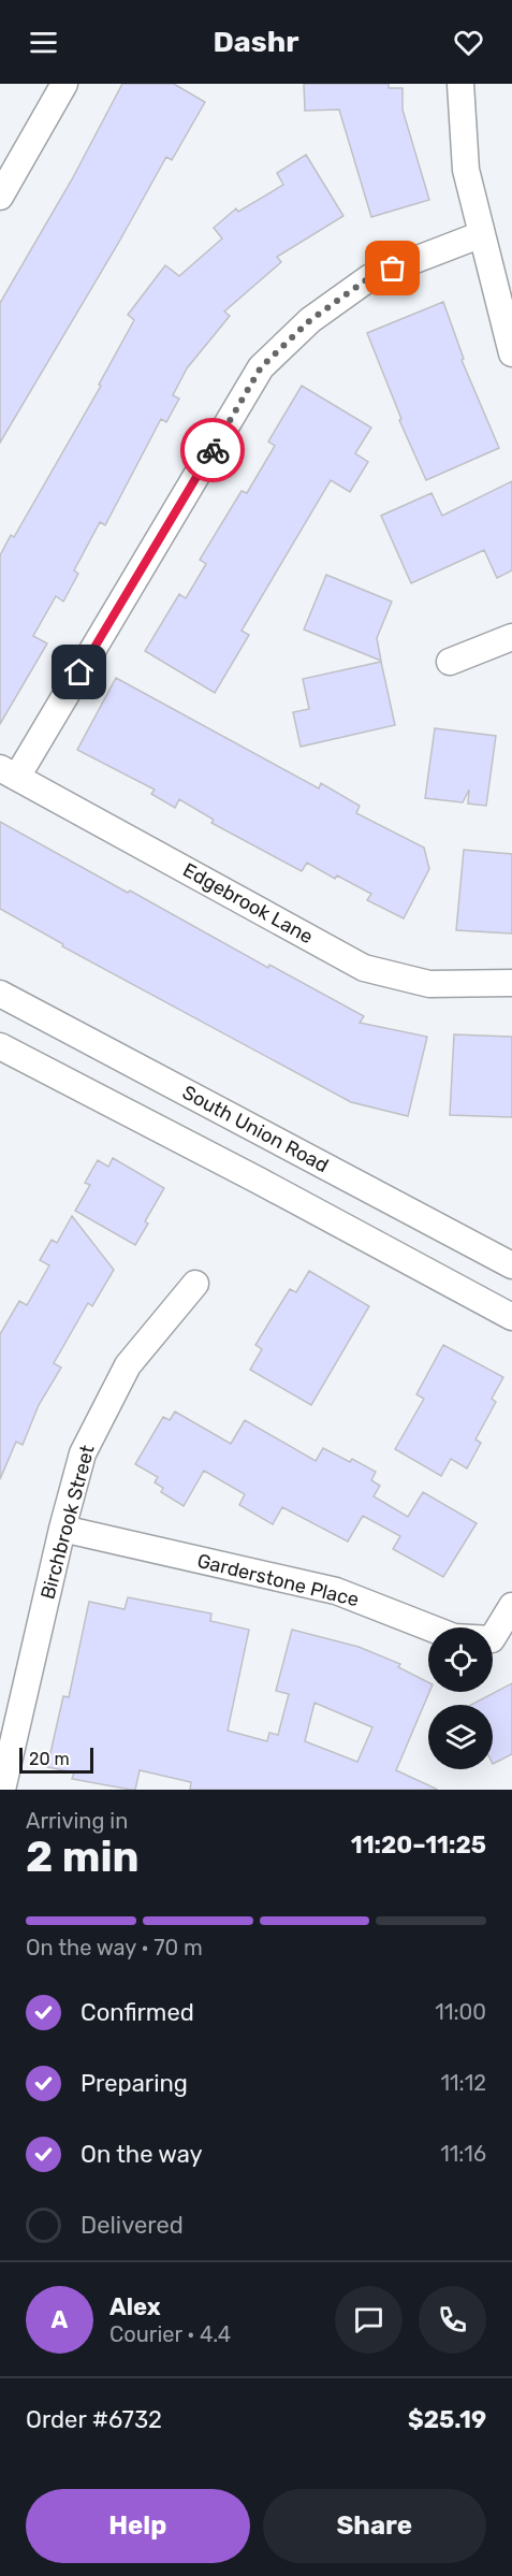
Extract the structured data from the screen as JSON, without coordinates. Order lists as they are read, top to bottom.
{
  "streets": {
    "street": [
      "Edgebrook Lane",
      "South Union Road",
      "Birchbrook Street",
      "Garderstone Place"
    ]
  },
  "crossings": [
    ["Birchbrook Street", "Garderstone Place"]
  ],
  "scale_bar": "20 m",
  "page": {
    "header": "Dashr",
    "scale": "20 m",
    "heading": ["2 min", "Arriving in", "11:20–11:25"],
    "panel": [
      "Alex",
      "Courier · 4.4",
      "Order #6732",
      "$25.19"
    ],
    "bar": "On the way · 70 m",
    "list": [
      ["Confirmed", "11:00"],
      ["Preparing", "11:12"],
      ["On the way", "11:16"],
      "Delivered"
    ],
    "round": "A",
    "buttons": ["Help", "Share"]
  }
}
